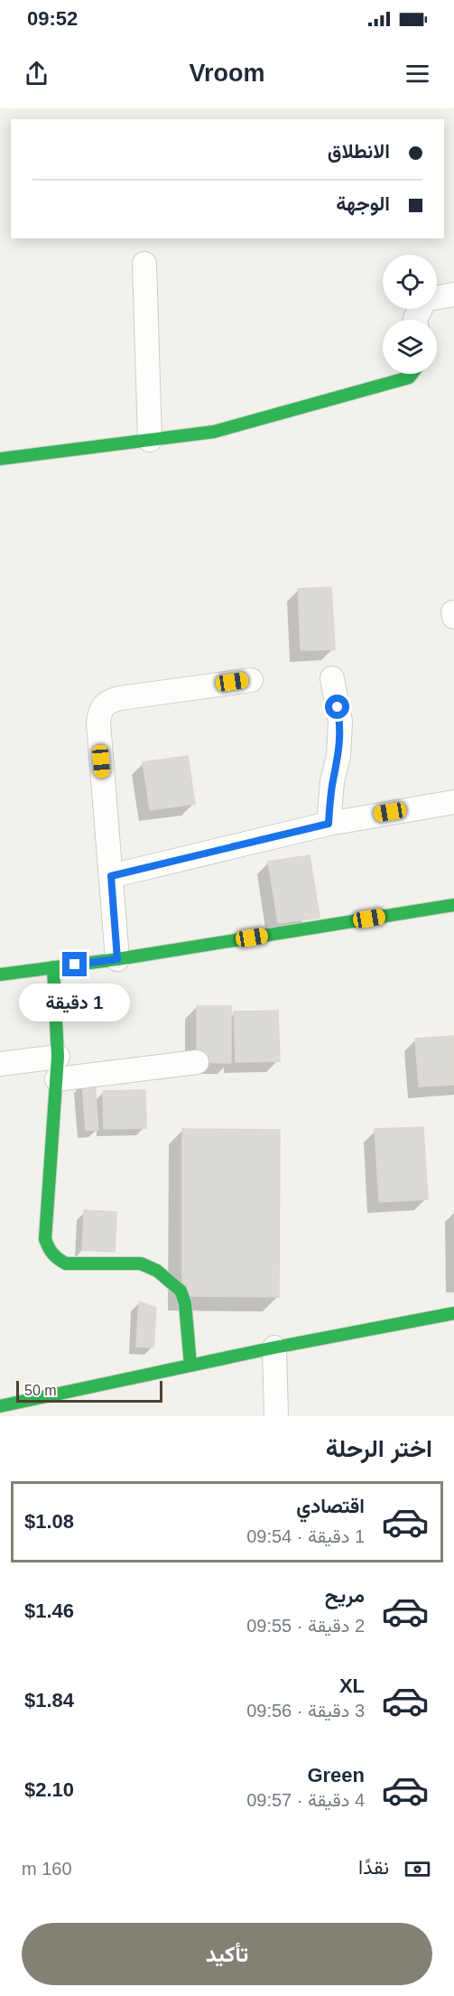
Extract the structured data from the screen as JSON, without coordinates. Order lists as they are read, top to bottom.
{
  "scale_bar": "50 m",
  "page": {
    "status": "09:52",
    "header": "Vroom",
    "banner": ["الانطلاق", "الوجهة"],
    "bubble": "1 دقيقة",
    "scale": "50 m",
    "heading": "اختر الرحلة",
    "list": [
      {
        "name": "اقتصادي",
        "note": "1 دقيقة · 09:54",
        "value": "$1.08"
      },
      {
        "name": "مريح",
        "note": "2 دقيقة · 09:55",
        "value": "$1.46"
      },
      {
        "name": "XL",
        "note": "3 دقيقة · 09:56",
        "value": "$1.84"
      },
      {
        "name": "Green",
        "note": "4 دقيقة · 09:57",
        "value": "$2.10"
      }
    ],
    "pay": ["نقدًا", "160 m"],
    "buttons": "تأكيد"
  }
}
